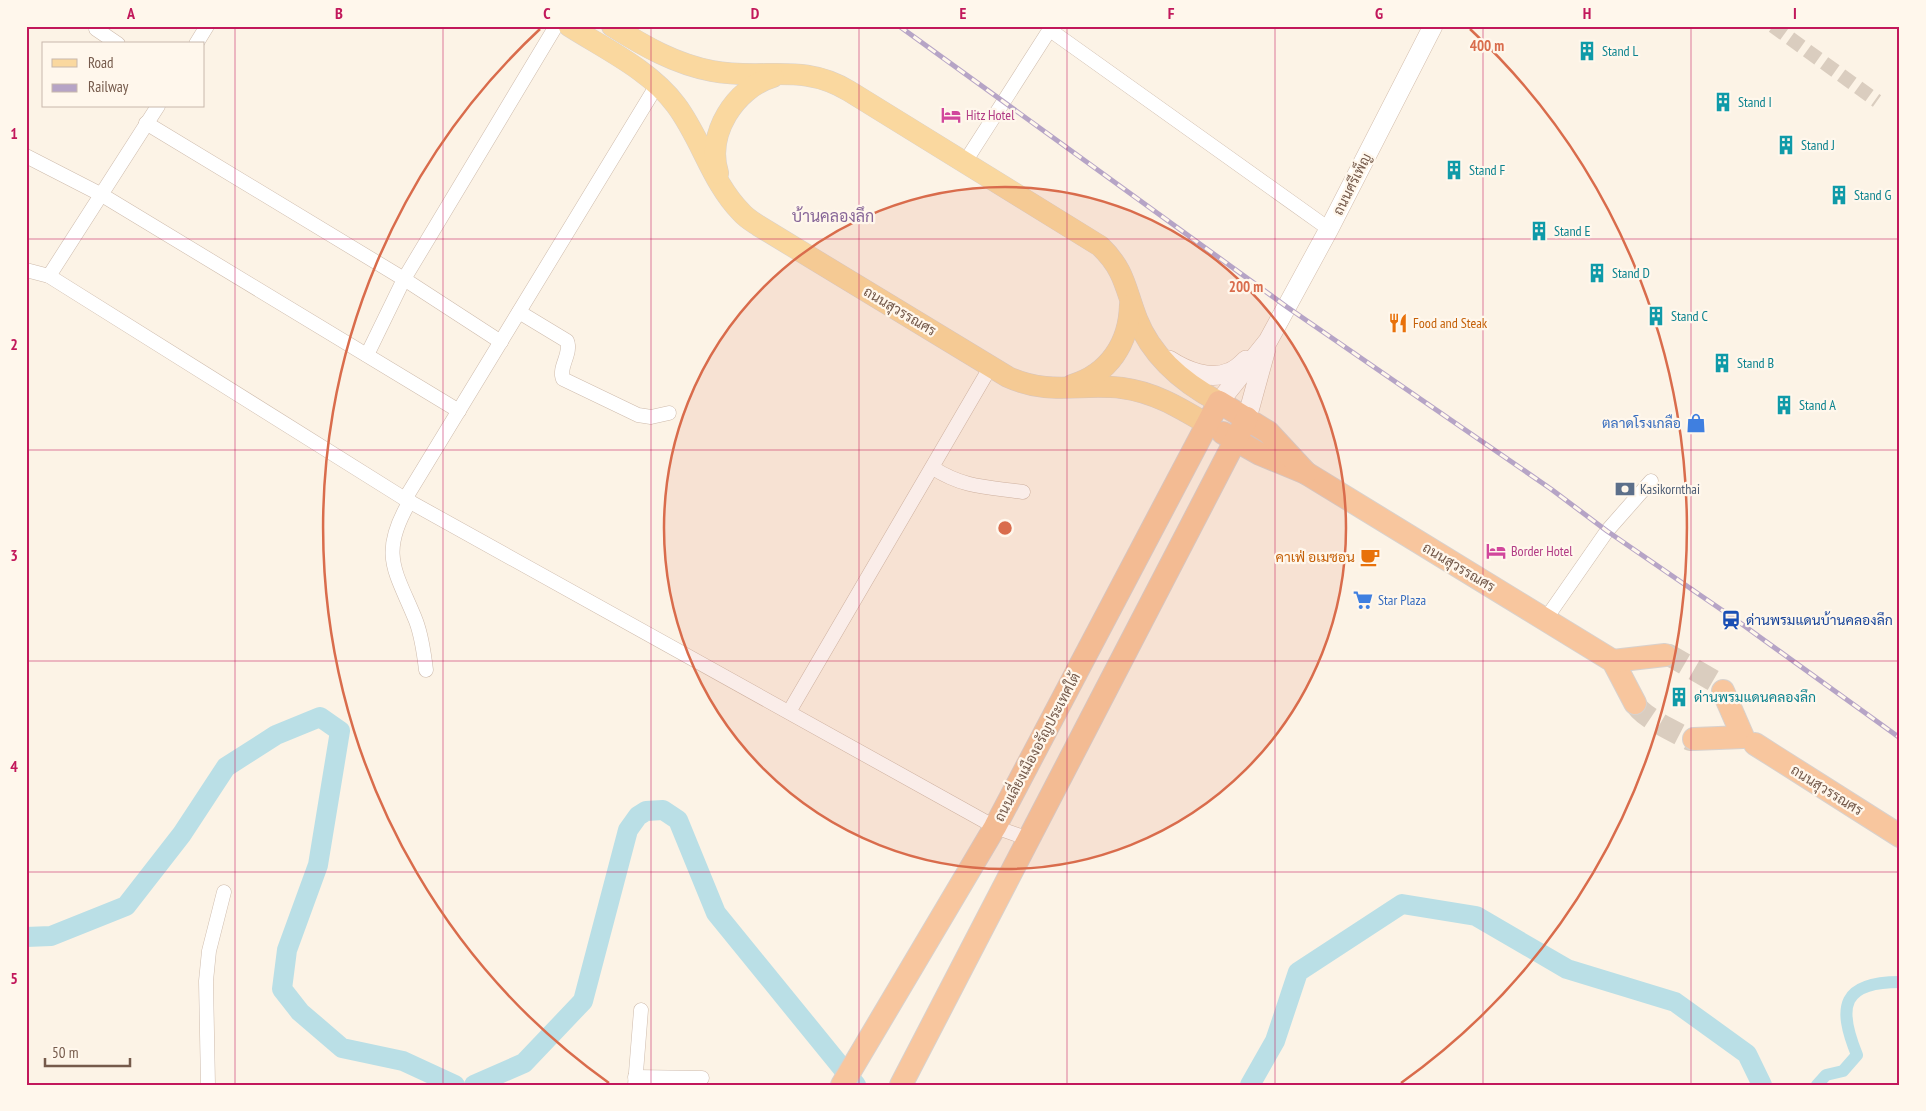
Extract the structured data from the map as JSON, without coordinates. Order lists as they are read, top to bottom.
{
  "streets": {
    "highway": ["ถนนสุวรรณศร", "ถนนเลี่ยงเมืองอรัญประเทศใต้"],
    "main road": ["ถนนศรีเพ็ญ"]
  },
  "crossings": [
    ["ถนนศรีเพ็ญ", "ถนนสุวรรณศร"],
    ["ถนนศรีเพ็ญ", "ถนนเลี่ยงเมืองอรัญประเทศใต้"],
    ["ถนนสุวรรณศร", "ถนนเลี่ยงเมืองอรัญประเทศใต้"]
  ],
  "districts": ["บ้านคลองลึก"],
  "places": {
    "building": [
      "Stand L",
      "Stand I",
      "Stand J",
      "Stand F",
      "Stand G",
      "Stand E",
      "Stand D",
      "Stand C",
      "Stand B",
      "Stand A",
      "ด่านพรมแดนคลองลึก"
    ],
    "hotel": ["Hitz Hotel", "Border Hotel"],
    "restaurant": ["Food and Steak"],
    "shop": ["ตลาดโรงเกลือ"],
    "bank": ["Kasikornthai"],
    "cafe": ["คาเฟ่ อเมซอน"],
    "supermarket": ["Star Plaza"],
    "station": ["ด่านพรมแดนบ้านคลองลึก"]
  },
  "legend": ["Road", "Railway"],
  "scale_bar": "50 m",
  "grid": {
    "columns": [
      "A",
      "B",
      "C",
      "D",
      "E",
      "F",
      "G",
      "H",
      "I"
    ],
    "rows": [
      "1",
      "2",
      "3",
      "4",
      "5"
    ]
  },
  "rings": ["400 m", "200 m"]
}
